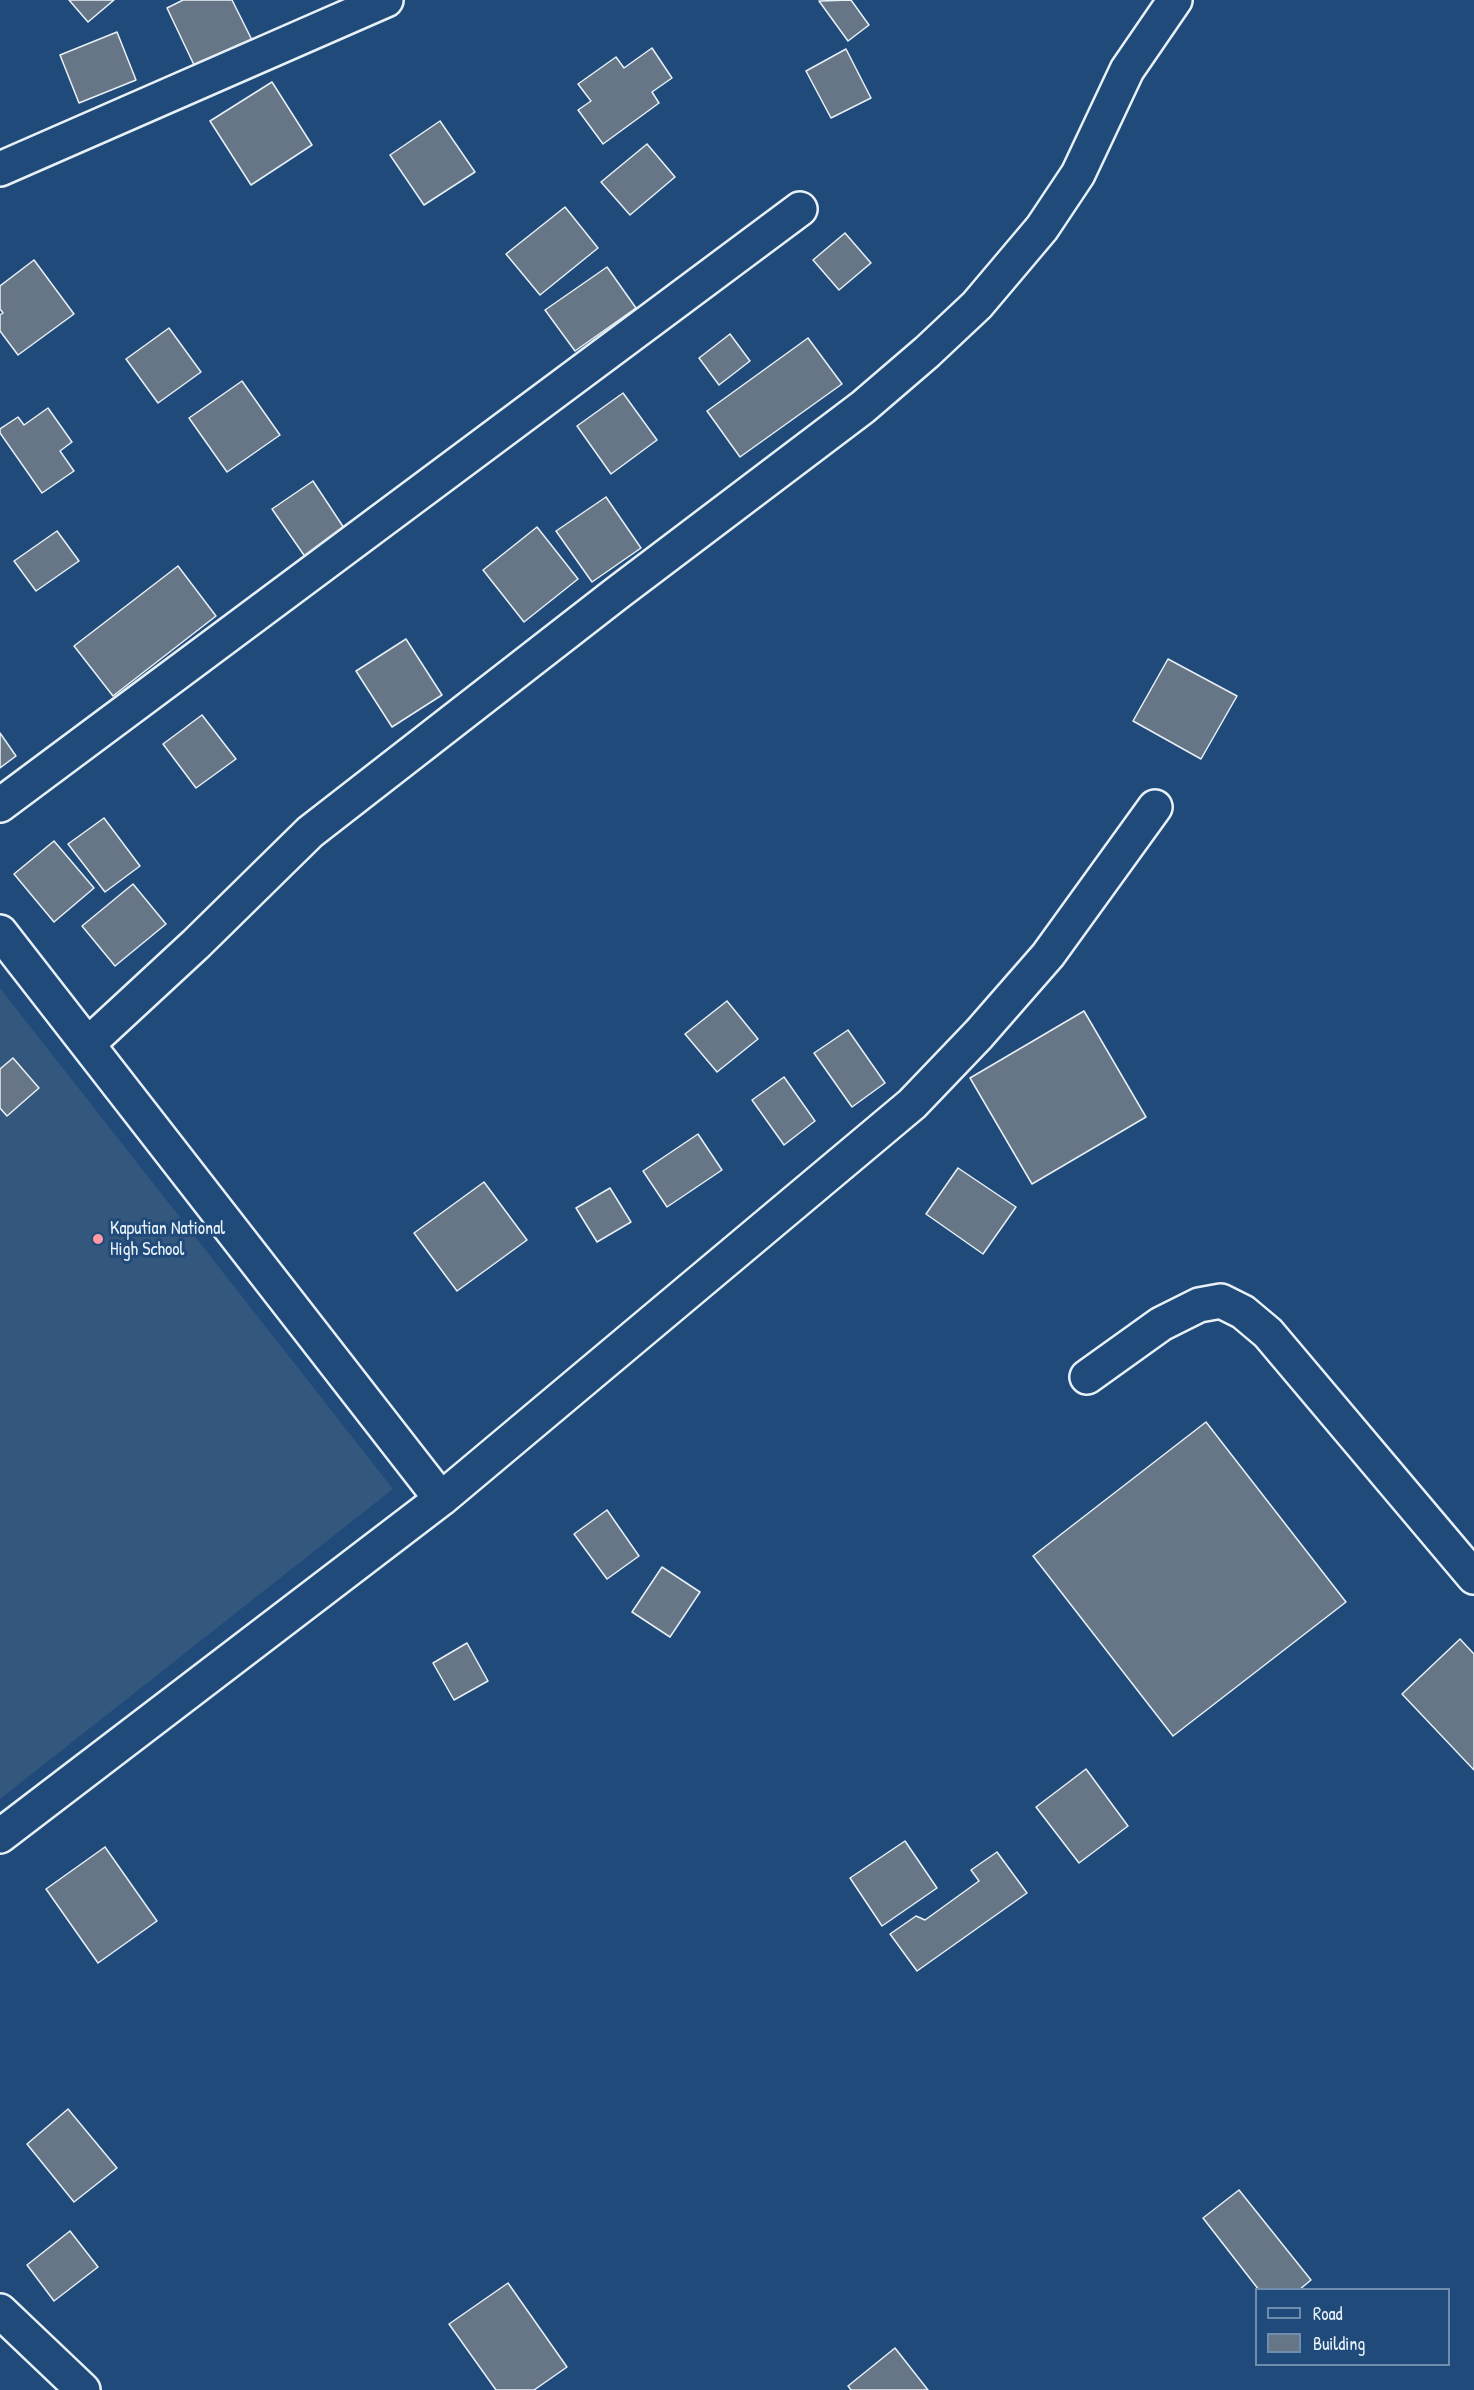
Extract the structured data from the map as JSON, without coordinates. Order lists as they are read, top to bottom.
{
  "places": ["Kaputian National High School"],
  "legend": ["Road", "Building"]
}
